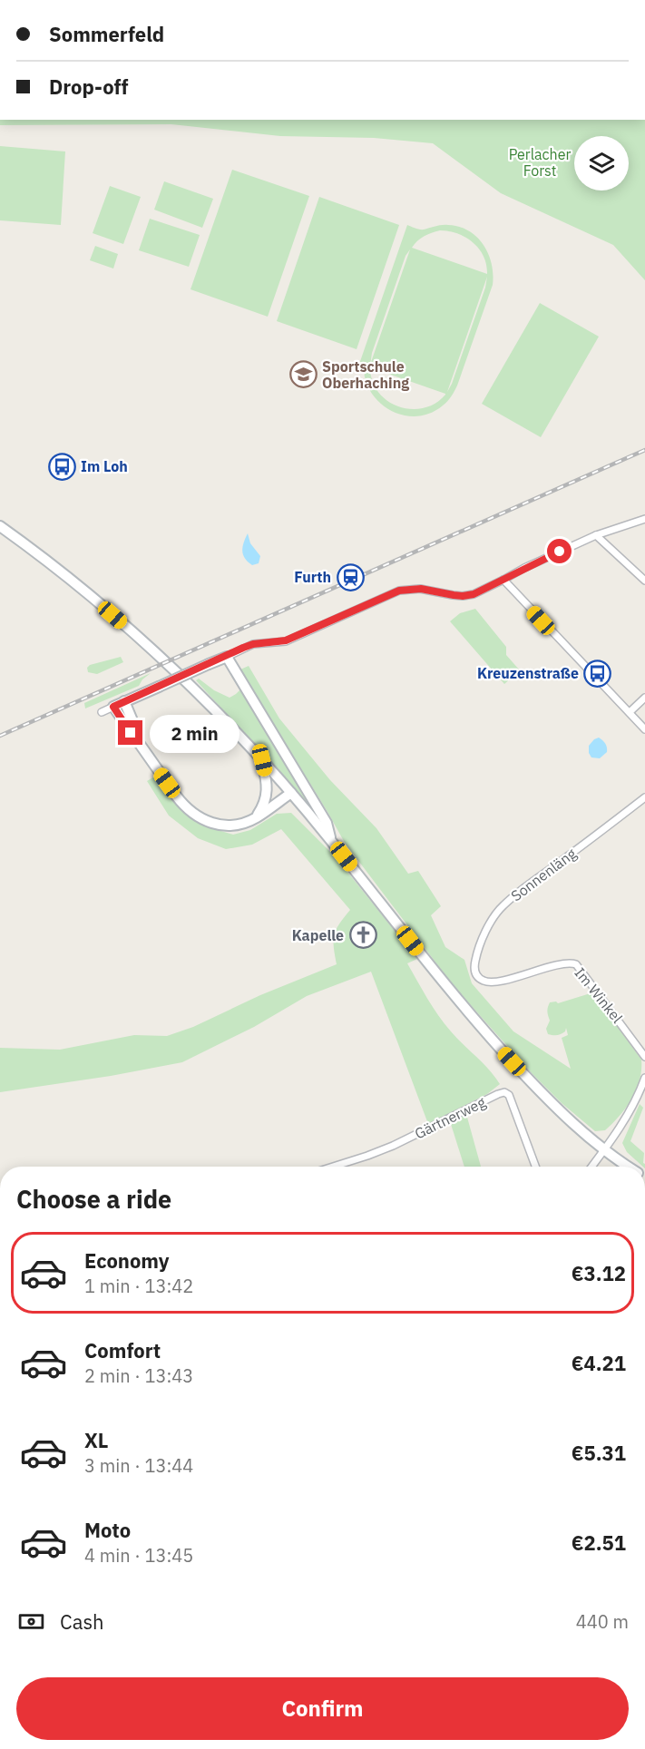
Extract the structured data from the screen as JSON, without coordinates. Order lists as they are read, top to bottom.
{
  "streets": {
    "street": ["Sonnenläng", "Im Winkel", "Gärtnerweg"]
  },
  "crossings": [
    ["Sonnenläng", "Im Winkel"]
  ],
  "parks": ["Perlacher Forst"],
  "places": {
    "school or university": ["Sportschule Oberhaching"],
    "bus stop": ["Im Loh", "Kreuzenstraße"],
    "station": ["Furth"],
    "church": ["Kapelle"]
  },
  "page": {
    "banner": ["Sommerfeld", "Drop-off"],
    "bubble": "2 min",
    "heading": "Choose a ride",
    "list": [
      {
        "name": "Economy",
        "note": "1 min · 13:42",
        "value": "€3.12"
      },
      {
        "name": "Comfort",
        "note": "2 min · 13:43",
        "value": "€4.21"
      },
      {
        "name": "XL",
        "note": "3 min · 13:44",
        "value": "€5.31"
      },
      {
        "name": "Moto",
        "note": "4 min · 13:45",
        "value": "€2.51"
      }
    ],
    "pay": ["Cash", "440 m"],
    "buttons": "Confirm"
  }
}
